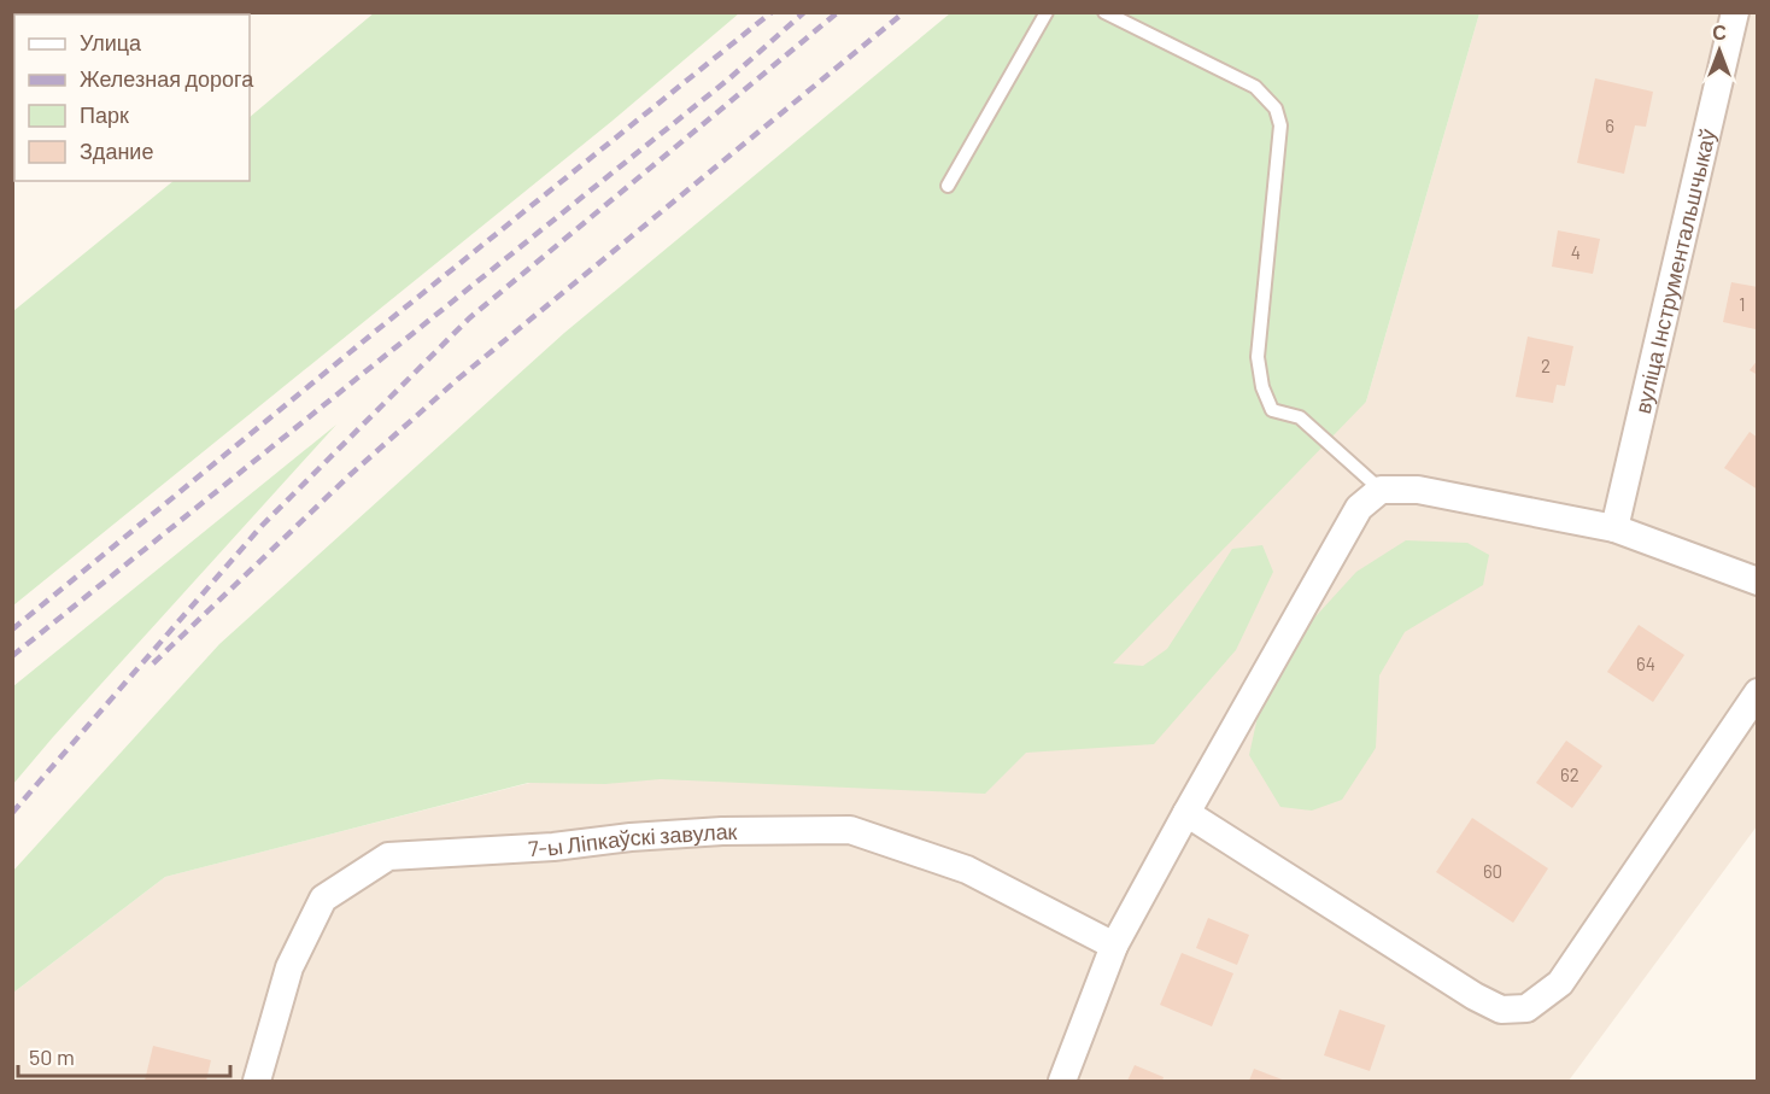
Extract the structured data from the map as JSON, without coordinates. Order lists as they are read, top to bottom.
{
  "streets": {
    "street": ["вуліца Інструментальшчыкаў", "7-ы Ліпкаўскі завулак"]
  },
  "house_numbers": [
    "6",
    "4",
    "1",
    "2",
    "64",
    "62",
    "60"
  ],
  "legend": [
    "Улица",
    "Железная дорога",
    "Парк",
    "Здание"
  ],
  "scale_bar": "50 m",
  "north": "top"
}
